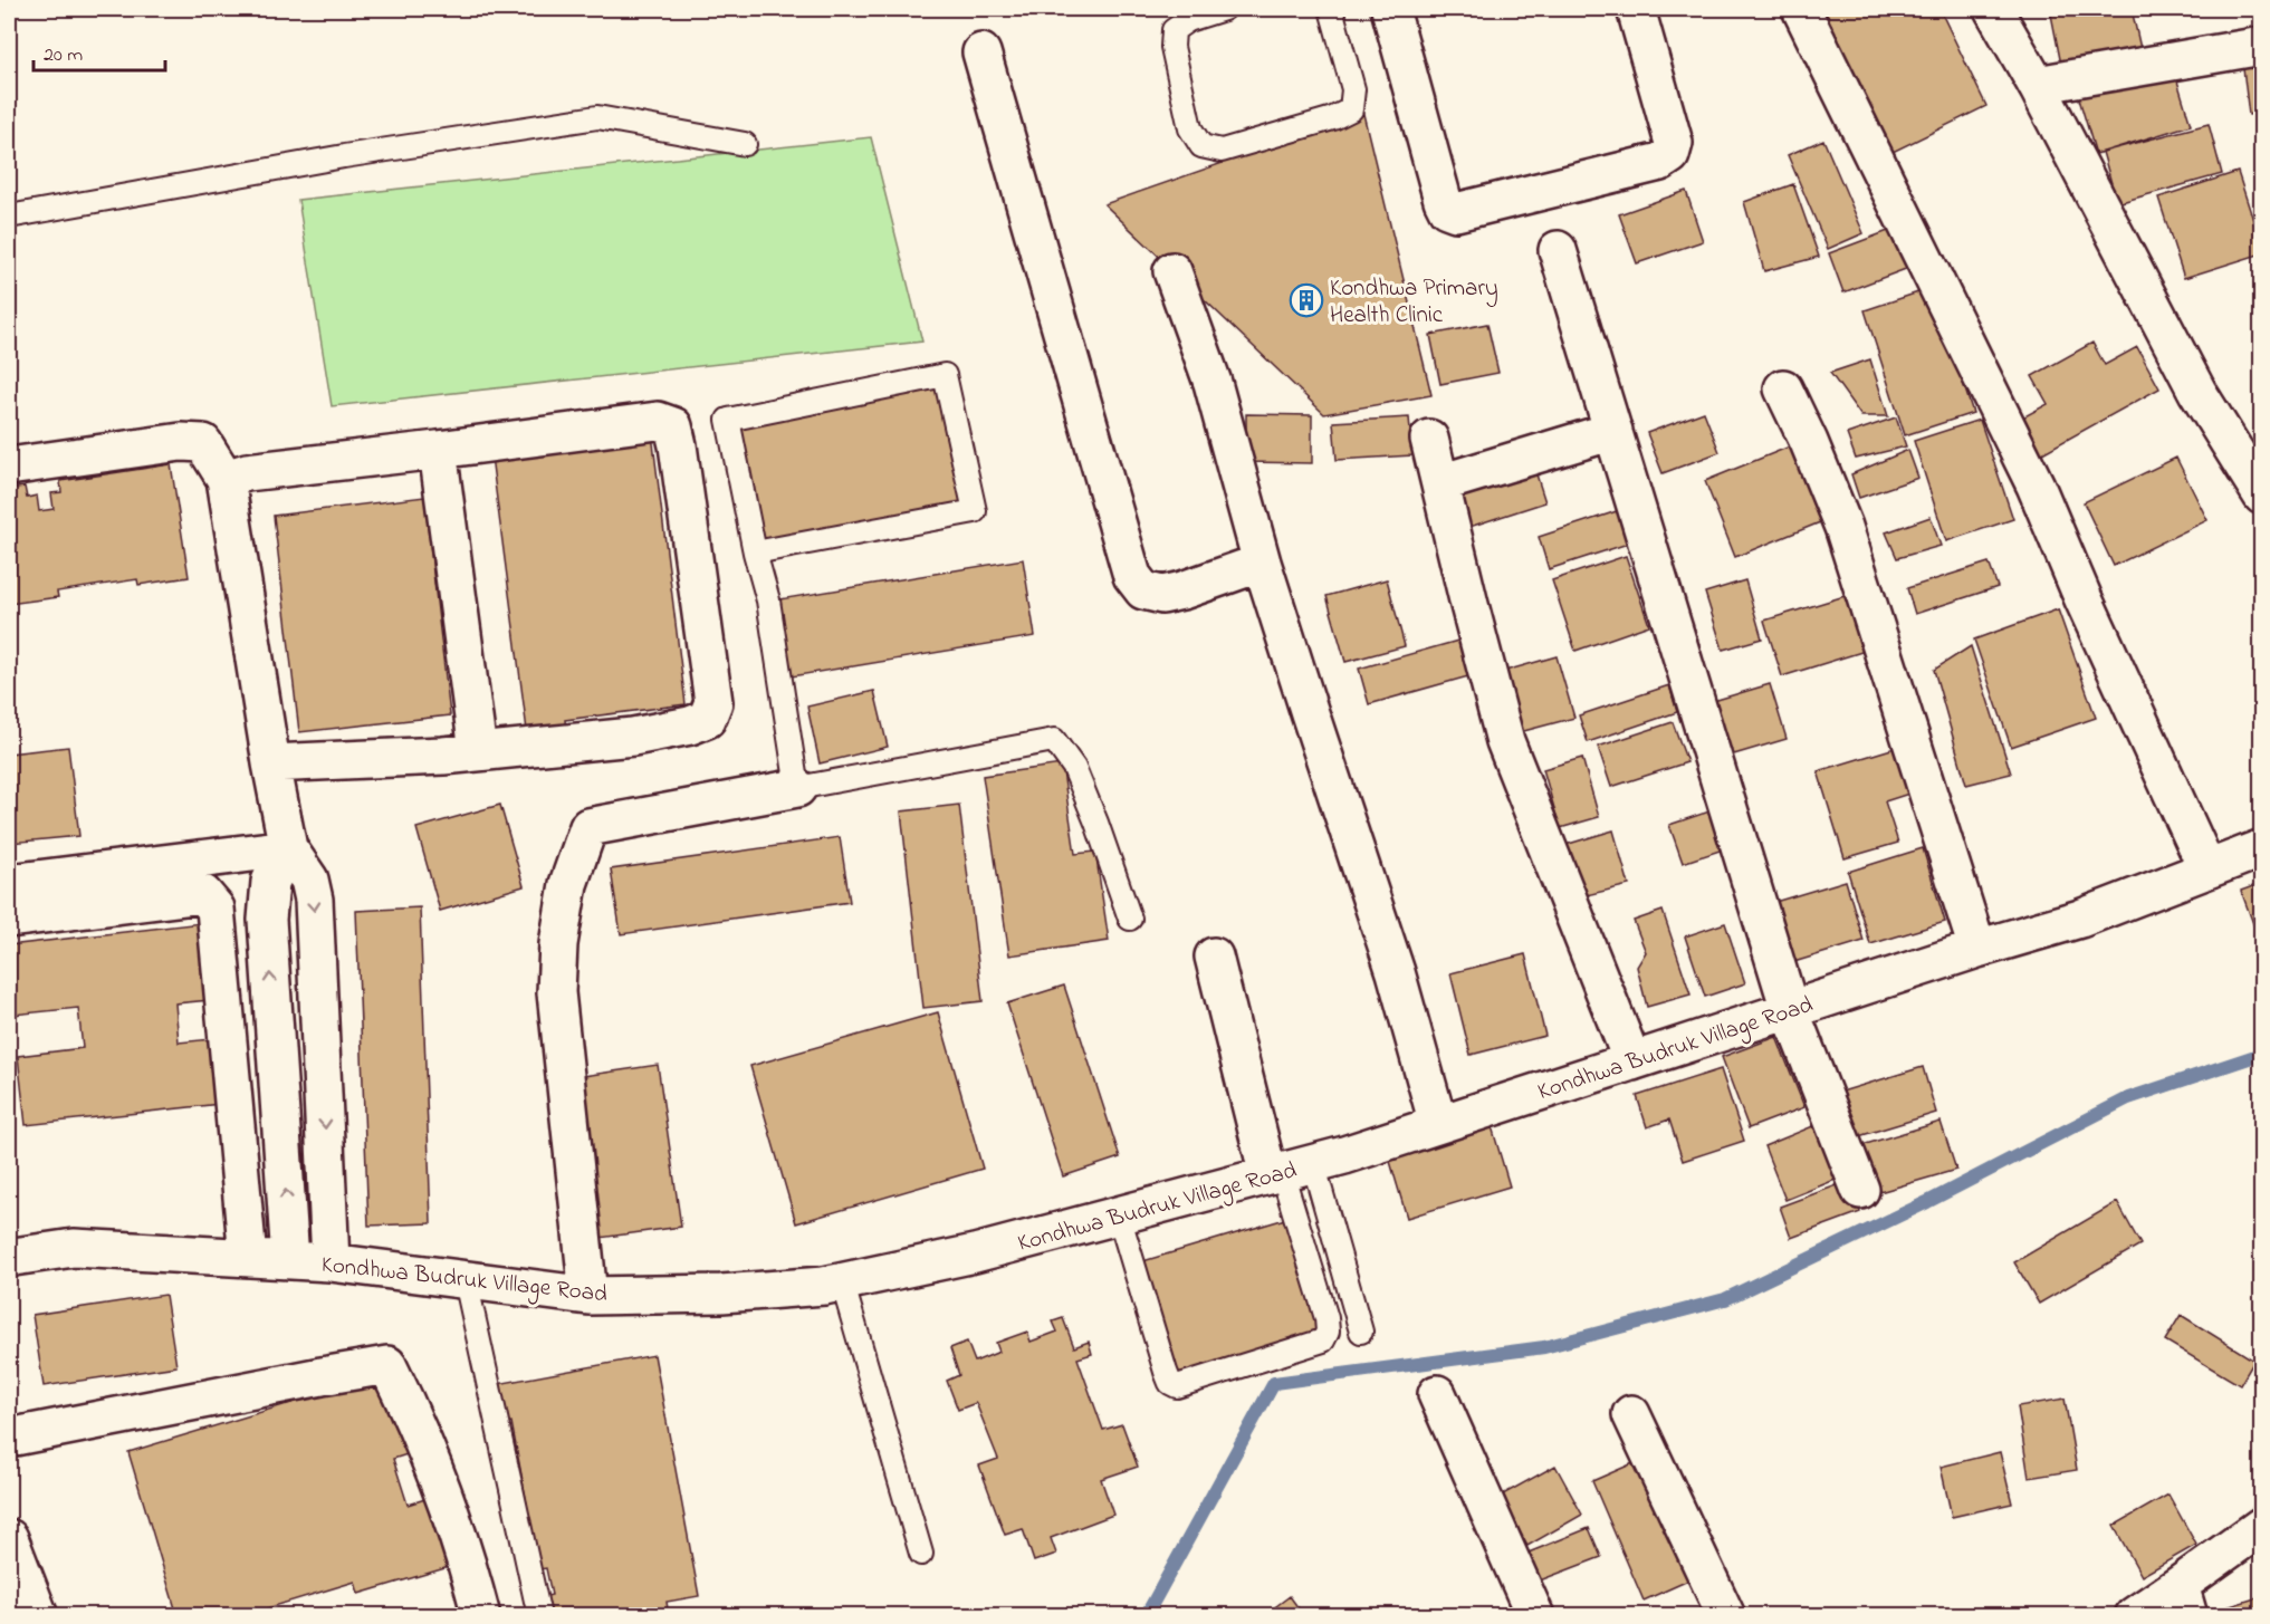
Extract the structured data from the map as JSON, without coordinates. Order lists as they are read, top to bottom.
{
  "streets": {
    "street": ["Kondhwa Budruk Village Road"]
  },
  "places": {
    "building": ["Kondhwa Primary Health Clinic"]
  },
  "scale_bar": "20 m"
}
